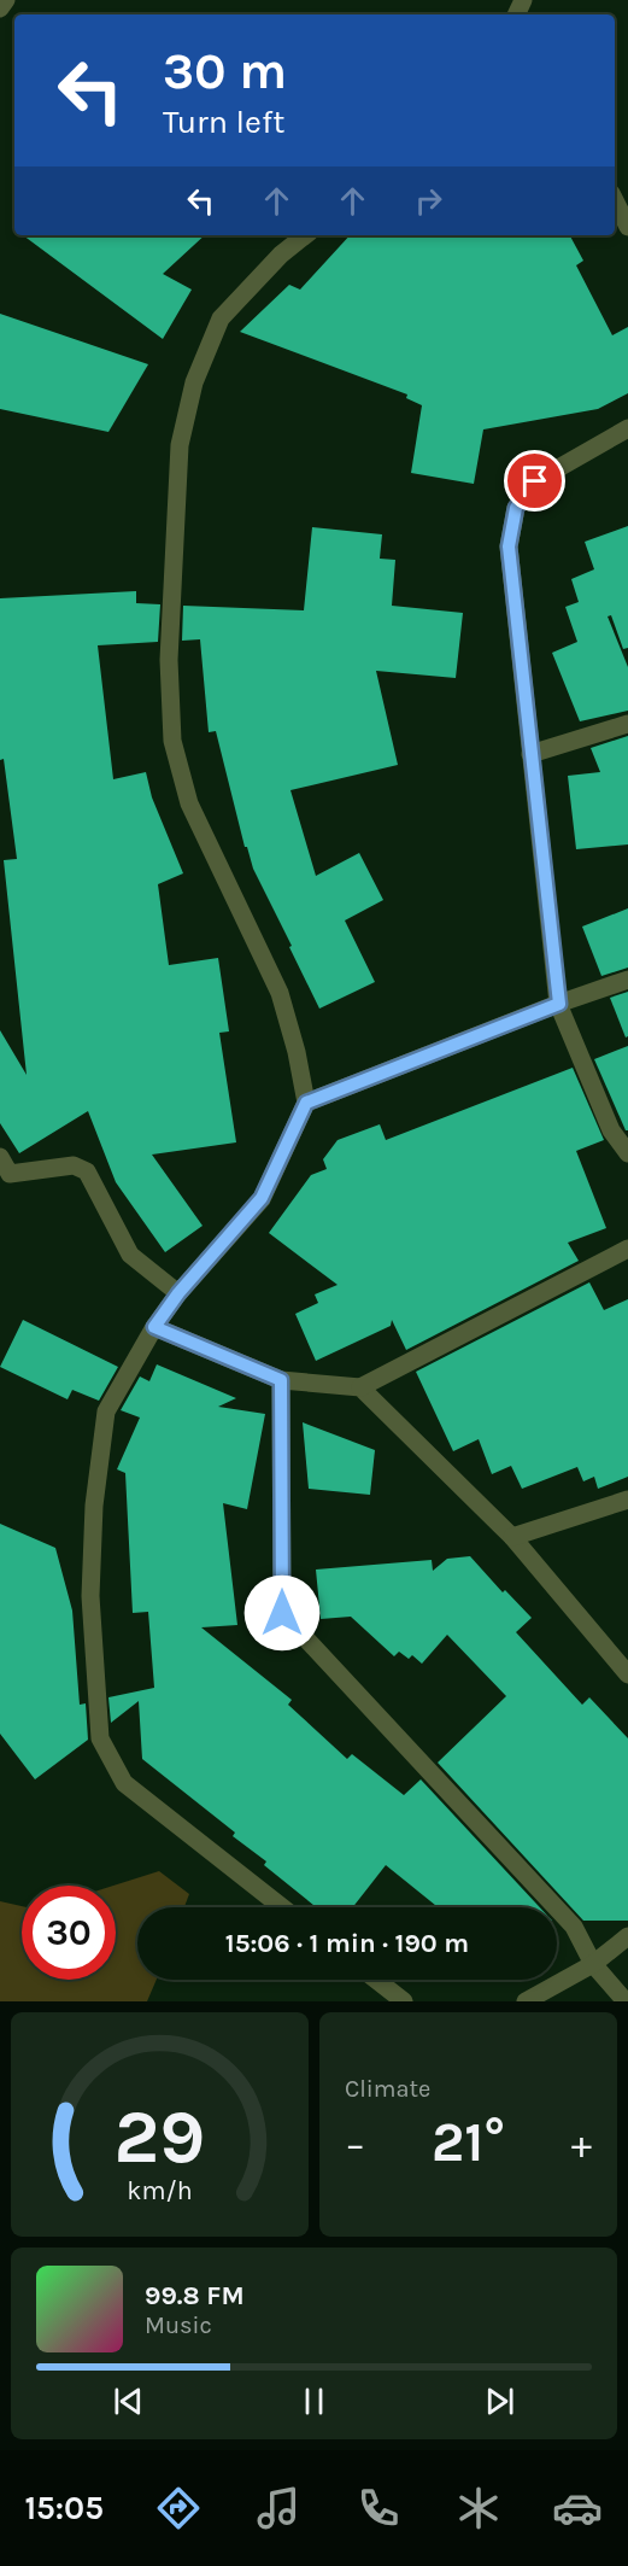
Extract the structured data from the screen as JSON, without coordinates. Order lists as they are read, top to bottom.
{
  "page": {
    "turn": ["30 m", "Turn left"],
    "limit": "30",
    "trip": "15:06 · 1 min · 190 m",
    "tile": "Climate",
    "heat": ["−", "21°", "+"],
    "song": ["99.8 FM", "Music"],
    "tabs": "15:05",
    "gauge": ["29", "km/h"]
  }
}
